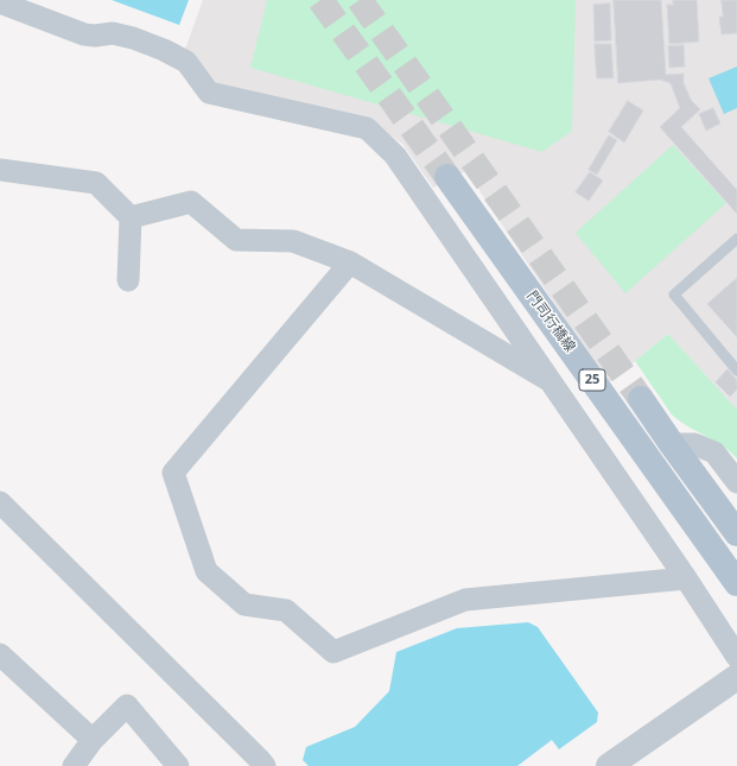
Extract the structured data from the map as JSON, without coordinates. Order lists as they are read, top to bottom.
{
  "streets": {
    "main road": ["門司行橋線", "25"]
  }
}
